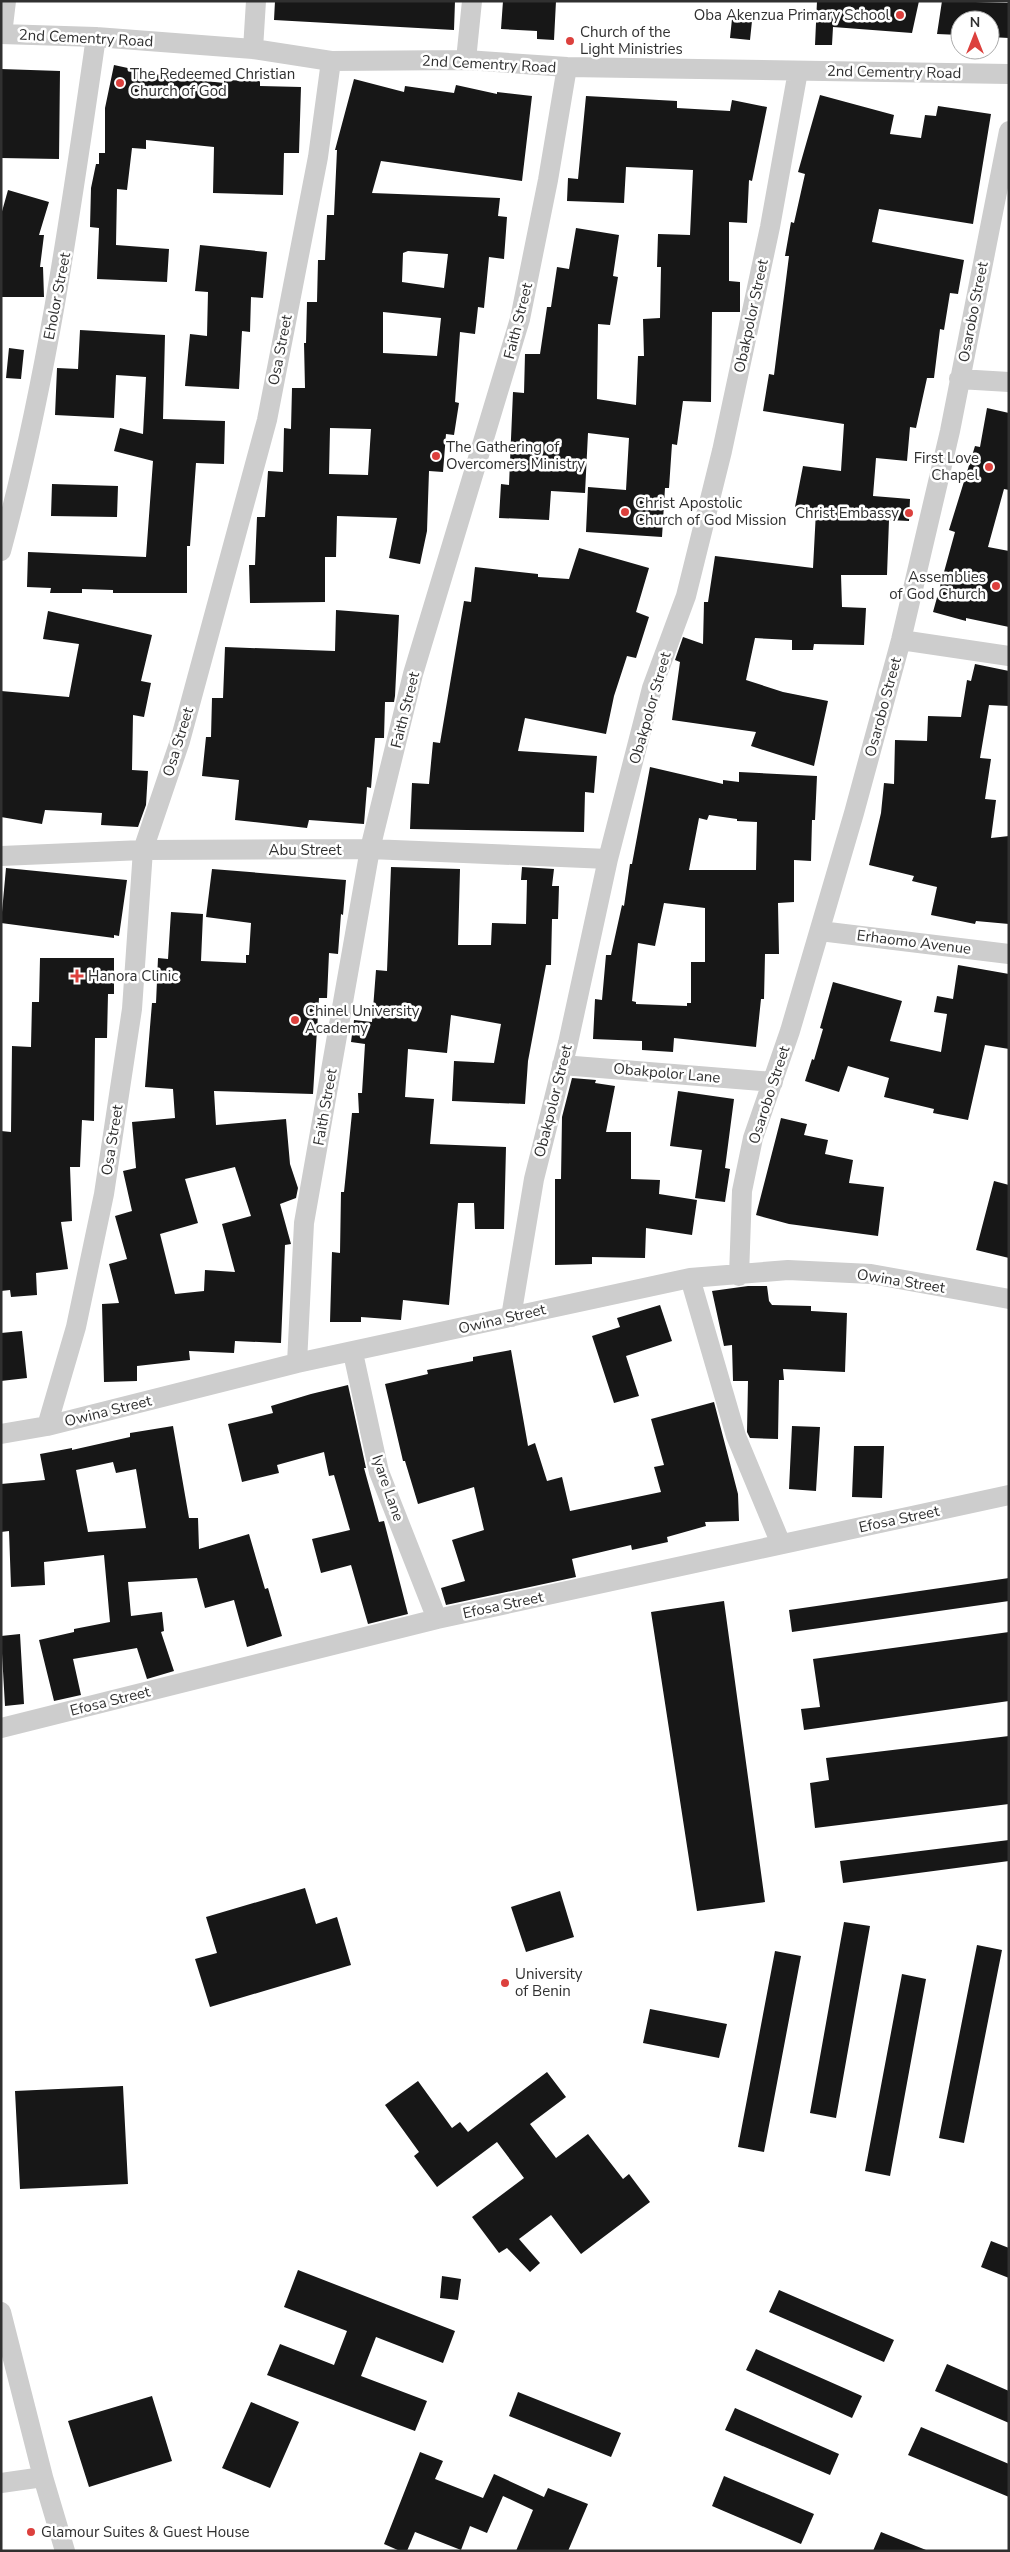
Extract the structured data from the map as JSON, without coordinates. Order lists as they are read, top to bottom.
{
  "streets": {
    "street": [
      "2nd Cementry Road",
      "Eholor Street",
      "Osarobo Street",
      "Obakpolor Street",
      "Faith Street",
      "Osa Street",
      "Abu Street",
      "Erhaomo Avenue",
      "Obakpolor Lane",
      "Owina Street",
      "Iyare Lane",
      "Efosa Street"
    ]
  },
  "crossings": [
    ["2nd Cementry Road", "Eholor Street"],
    ["2nd Cementry Road", "Obakpolor Street"],
    ["2nd Cementry Road", "Faith Street"],
    ["2nd Cementry Road", "Osa Street"],
    ["Osarobo Street", "Erhaomo Avenue"],
    ["Osarobo Street", "Obakpolor Lane"],
    ["Osarobo Street", "Owina Street"],
    ["Obakpolor Street", "Abu Street"],
    ["Obakpolor Street", "Obakpolor Lane"],
    ["Obakpolor Street", "Owina Street"],
    ["Faith Street", "Abu Street"],
    ["Faith Street", "Owina Street"],
    ["Osa Street", "Abu Street"],
    ["Osa Street", "Owina Street"],
    ["Owina Street", "Iyare Lane"],
    ["Iyare Lane", "Efosa Street"]
  ],
  "places": {
    "other": [
      "Oba Akenzua Primary School",
      "Church of the Light Ministries",
      "The Redeemed Christian Church of God",
      "The Gathering of Overcomers Ministry",
      "First Love Chapel",
      "Christ Apostolic Church of God Mission",
      "Christ Embassy",
      "Assemblies of God Church",
      "Chinel University Academy",
      "University of Benin",
      "Glamour Suites & Guest House"
    ],
    "health": ["Hanora Clinic"]
  },
  "north": "top"
}
